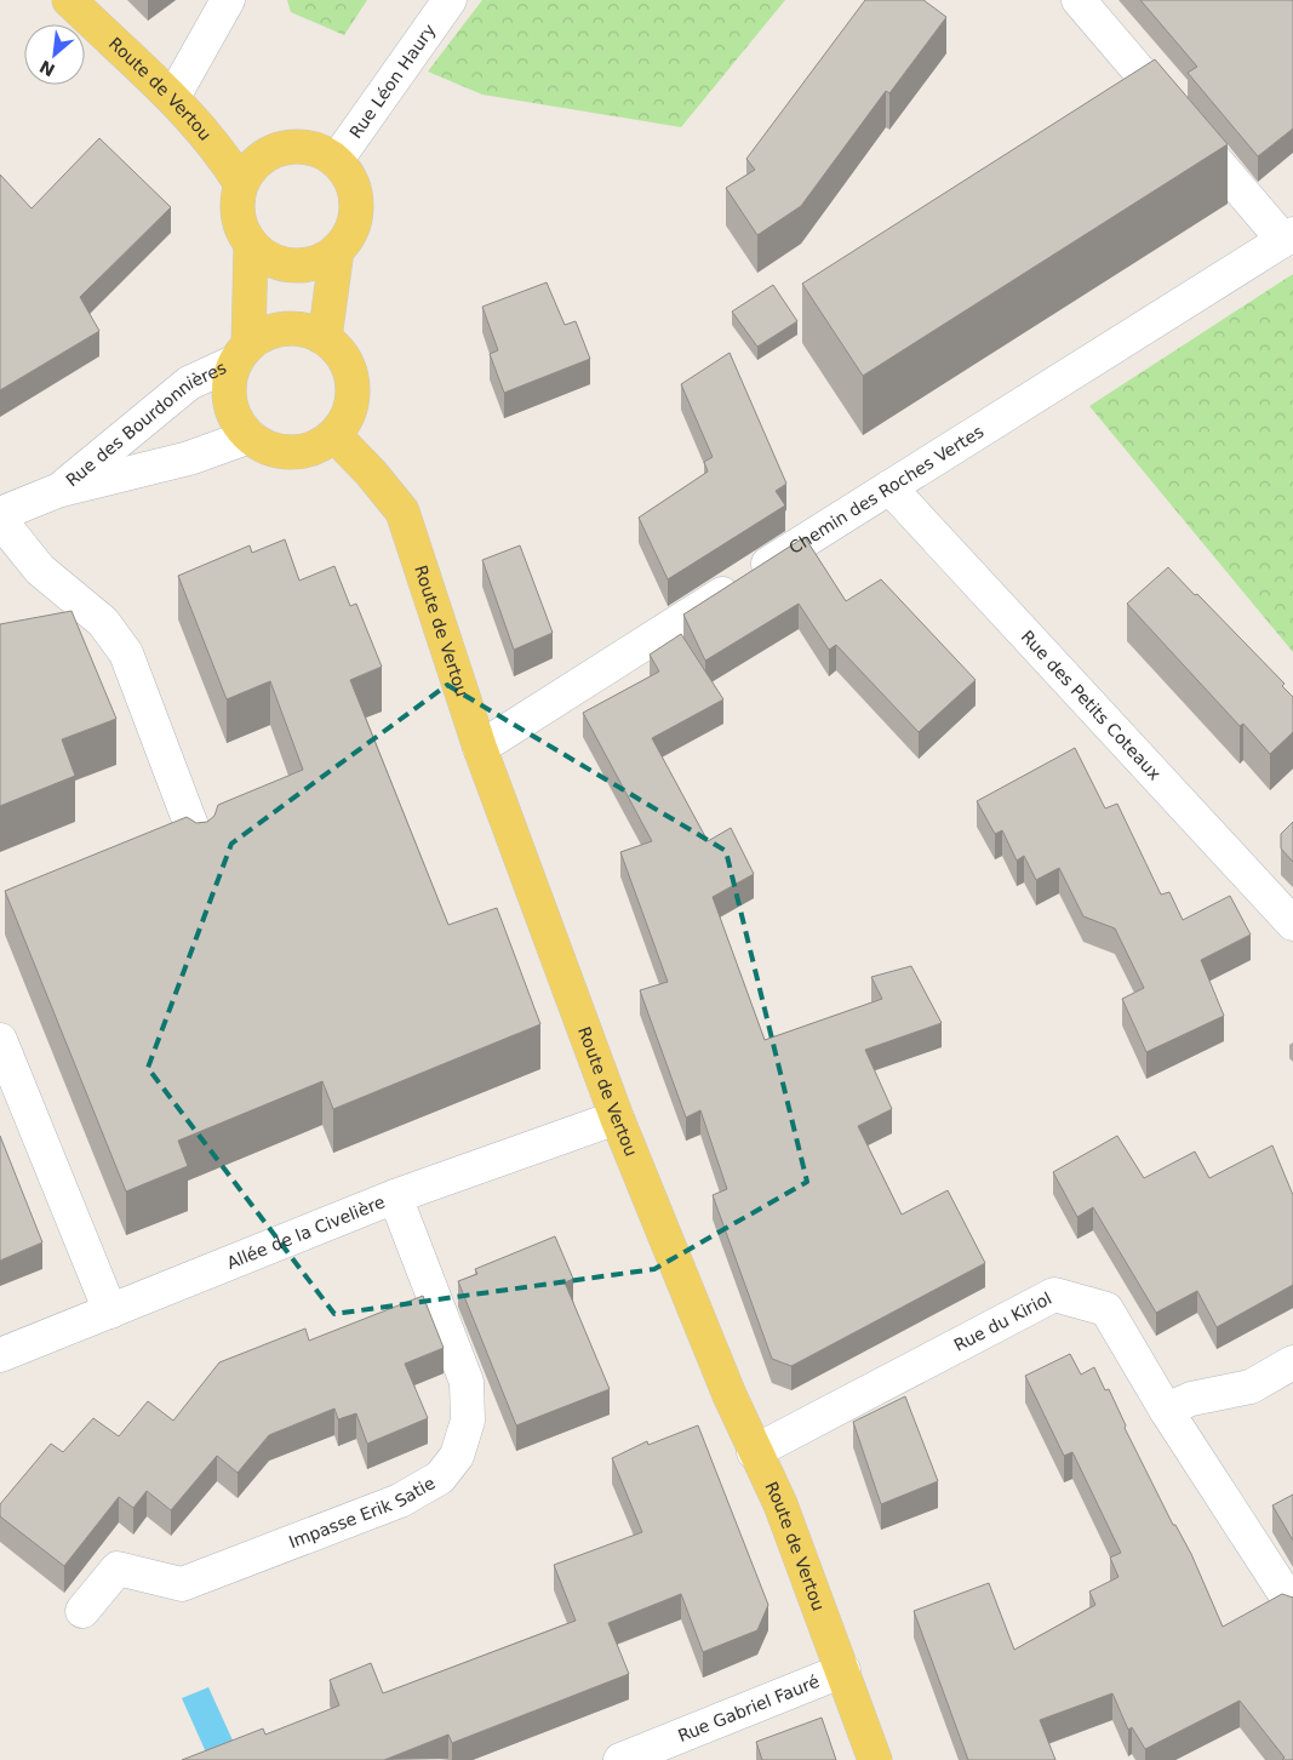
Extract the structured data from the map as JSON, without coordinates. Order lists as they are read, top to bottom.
{
  "streets": {
    "main road": ["Route de Vertou"],
    "street": [
      "Rue Léon Haury",
      "Rue des Bourdonnières",
      "Chemin des Roches Vertes",
      "Rue des Petits Coteaux",
      "Allée de la Civelière",
      "Rue du Kiriol",
      "Impasse Erik Satie",
      "Rue Gabriel Fauré"
    ]
  },
  "crossings": [
    ["Rue Léon Haury", "Route de Vertou"],
    ["Route de Vertou", "Rue des Bourdonnières"],
    ["Route de Vertou", "Chemin des Roches Vertes"],
    ["Route de Vertou", "Allée de la Civelière"],
    ["Route de Vertou", "Rue du Kiriol"],
    ["Route de Vertou", "Rue Gabriel Fauré"],
    ["Chemin des Roches Vertes", "Rue des Petits Coteaux"],
    ["Allée de la Civelière", "Impasse Erik Satie"]
  ],
  "north": "bottom left"
}
